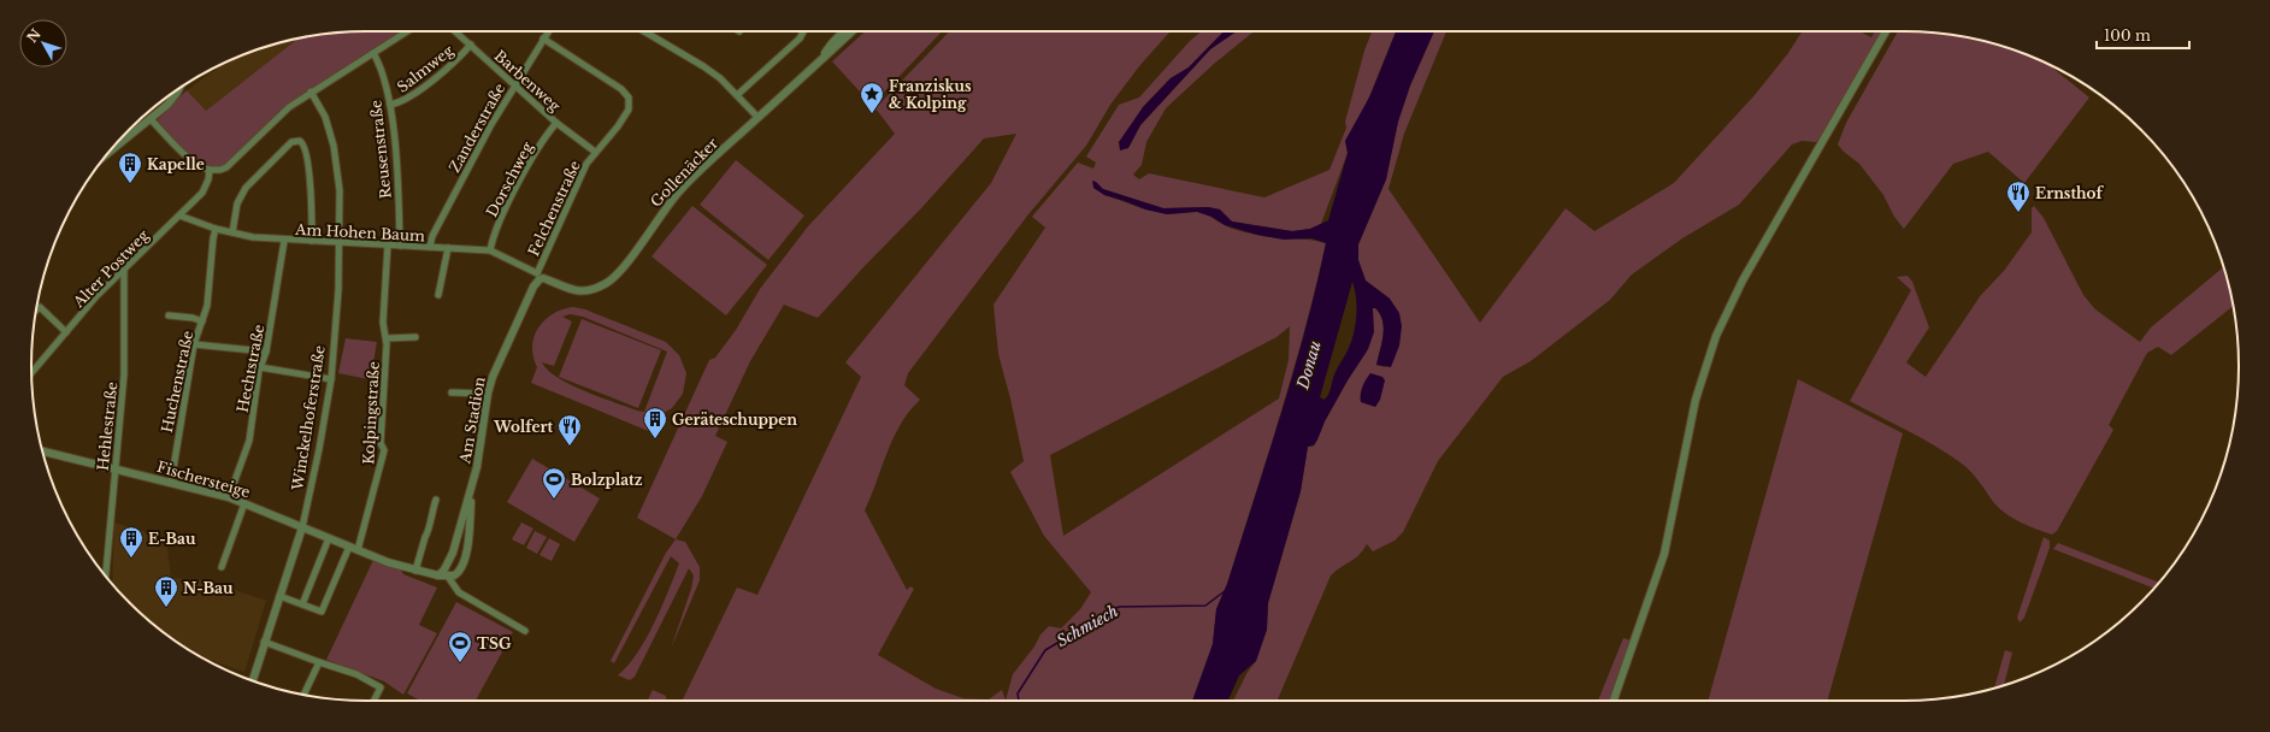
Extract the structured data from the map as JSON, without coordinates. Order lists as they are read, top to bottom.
{
  "streets": {
    "street": [
      "Salmweg",
      "Barbenweg",
      "Zanderstraße",
      "Reusenstraße",
      "Gollenäcker",
      "Dorschweg",
      "Felchenstraße",
      "Am Hohen Baum",
      "Alter Postweg",
      "Hechtstraße",
      "Huchenstraße",
      "Kolpingstraße",
      "Winckelhoferstraße",
      "Am Stadion",
      "Hehlestraße",
      "Fischersteige"
    ]
  },
  "crossings": [
    ["Salmweg", "Barbenweg"],
    ["Salmweg", "Reusenstraße"],
    ["Barbenweg", "Zanderstraße"],
    ["Barbenweg", "Dorschweg"],
    ["Barbenweg", "Felchenstraße"],
    ["Zanderstraße", "Felchenstraße"],
    ["Zanderstraße", "Am Hohen Baum"],
    ["Reusenstraße", "Am Hohen Baum"],
    ["Gollenäcker", "Felchenstraße"],
    ["Gollenäcker", "Am Hohen Baum"],
    ["Gollenäcker", "Am Stadion"],
    ["Dorschweg", "Am Hohen Baum"],
    ["Felchenstraße", "Am Hohen Baum"],
    ["Felchenstraße", "Am Stadion"],
    ["Am Hohen Baum", "Alter Postweg"],
    ["Am Hohen Baum", "Hechtstraße"],
    ["Am Hohen Baum", "Huchenstraße"],
    ["Am Hohen Baum", "Kolpingstraße"],
    ["Am Hohen Baum", "Winckelhoferstraße"],
    ["Am Hohen Baum", "Am Stadion"],
    ["Alter Postweg", "Hehlestraße"],
    ["Hechtstraße", "Fischersteige"],
    ["Huchenstraße", "Fischersteige"],
    ["Kolpingstraße", "Fischersteige"],
    ["Winckelhoferstraße", "Fischersteige"],
    ["Am Stadion", "Fischersteige"],
    ["Hehlestraße", "Fischersteige"]
  ],
  "water": ["Donau", "Schmiech"],
  "places": {
    "place": ["Franziskus & Kolping"],
    "building": [
      "Kapelle",
      "Geräteschuppen",
      "E-Bau",
      "N-Bau"
    ],
    "restaurant": ["Ernsthof", "Wolfert"],
    "sports": ["Bolzplatz", "TSG"]
  },
  "scale_bar": "100 m",
  "north": "top left"
}
